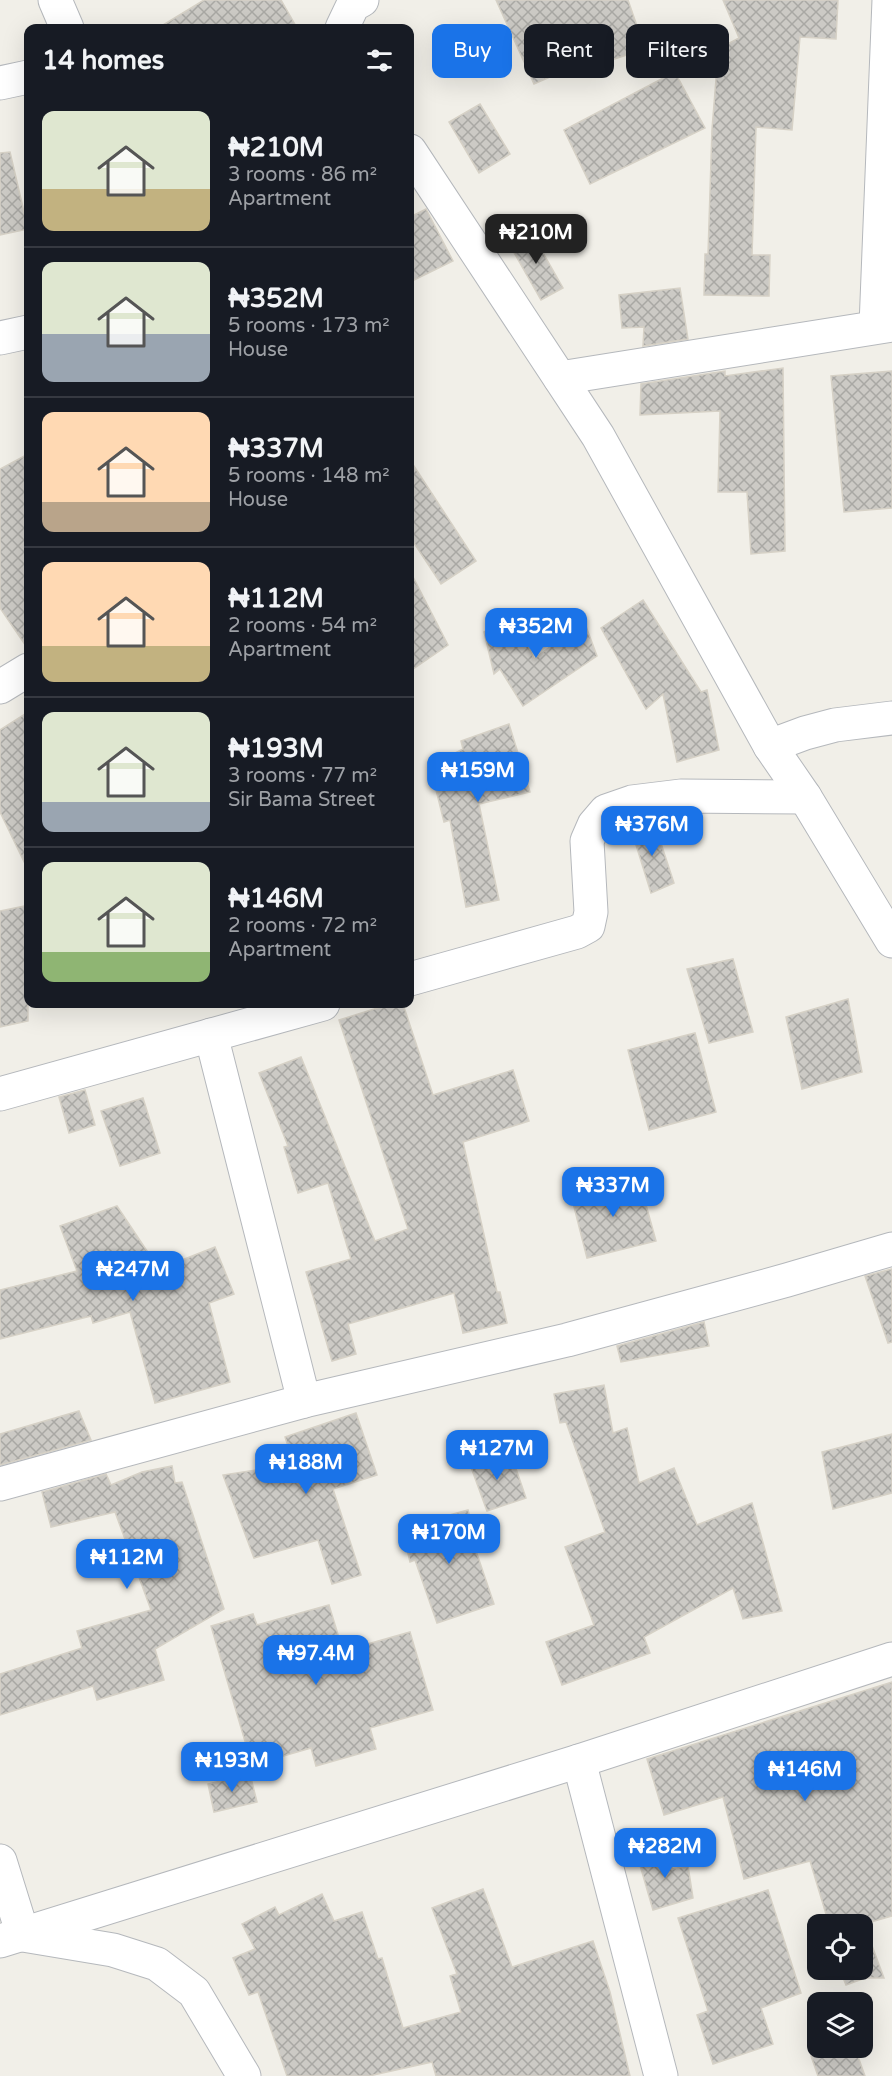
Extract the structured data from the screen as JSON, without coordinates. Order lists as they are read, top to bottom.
{
  "page": {
    "chip": ["Buy", "Rent", "Filters"],
    "heading": "14 homes",
    "list": [
      {
        "name": "₦210M",
        "note": "3 rooms · 86 m² · Apartment"
      },
      {
        "name": "₦352M",
        "note": "5 rooms · 173 m² · House"
      },
      {
        "name": "₦337M",
        "note": "5 rooms · 148 m² · House"
      },
      {
        "name": "₦112M",
        "note": "2 rooms · 54 m² · Apartment"
      },
      {
        "name": "₦193M",
        "note": "3 rooms · 77 m² · Sir Bama Street"
      },
      {
        "name": "₦146M",
        "note": "2 rooms · 72 m² · Apartment"
      }
    ],
    "price": [
      "₦210M",
      "₦352M",
      "₦159M",
      "₦376M",
      "₦337M",
      "₦247M",
      "₦127M",
      "₦188M",
      "₦170M",
      "₦112M",
      "₦97.4M",
      "₦193M",
      "₦146M",
      "₦282M"
    ]
  }
}
